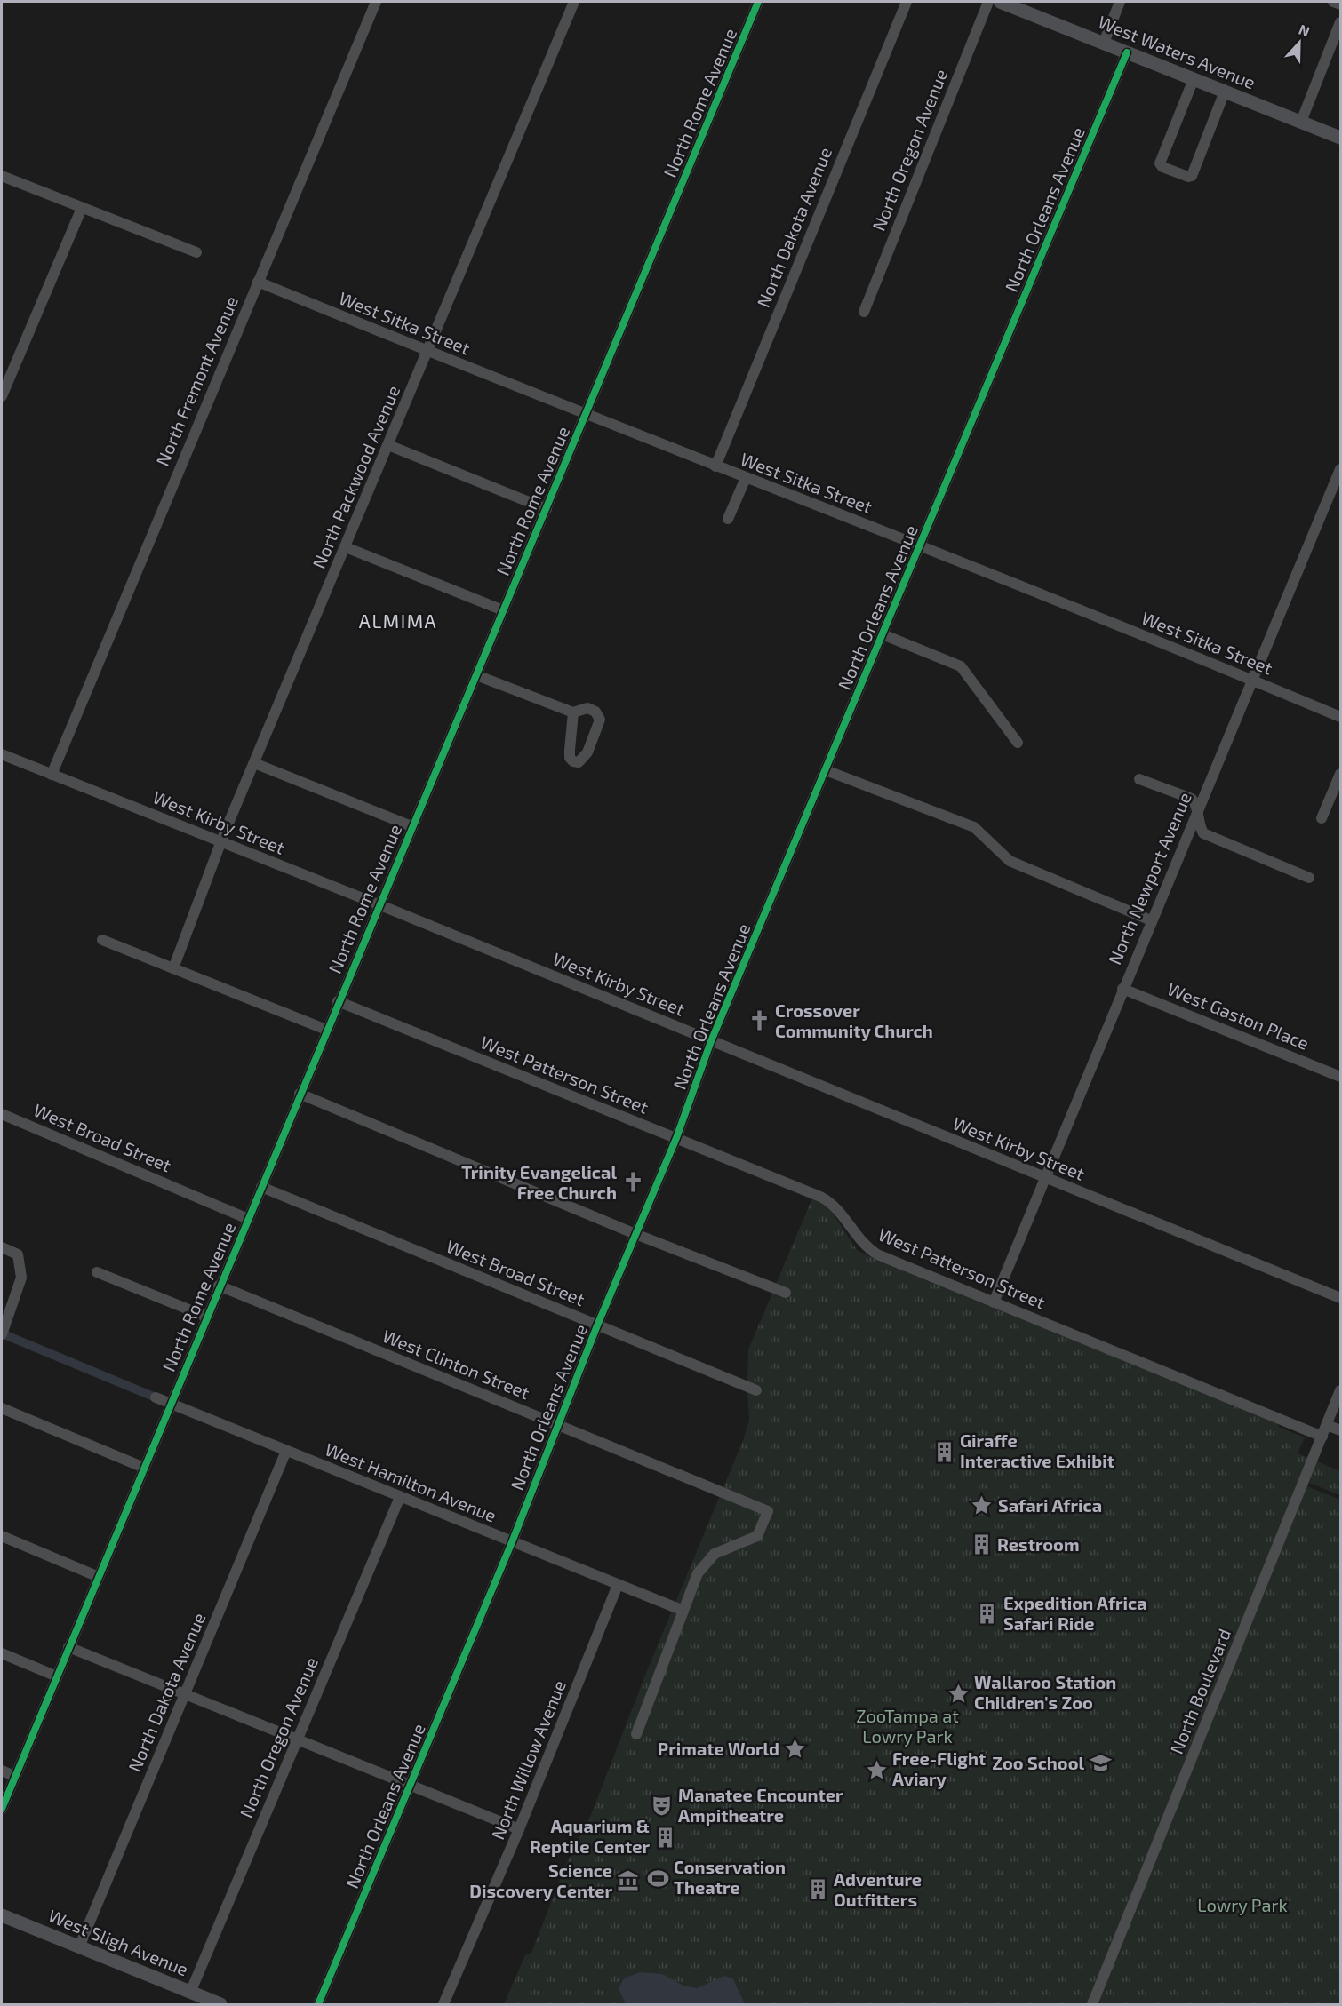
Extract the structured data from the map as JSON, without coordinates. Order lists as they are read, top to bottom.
{
  "streets": {
    "main road": ["West Waters Avenue", "West Sligh Avenue"],
    "street": [
      "North Rome Avenue",
      "North Oregon Avenue",
      "North Orleans Avenue",
      "North Dakota Avenue",
      "West Sitka Street",
      "North Fremont Avenue",
      "North Packwood Avenue",
      "West Kirby Street",
      "North Newport Avenue",
      "West Gaston Place",
      "West Patterson Street",
      "West Broad Street",
      "West Clinton Street",
      "West Hamilton Avenue",
      "North Boulevard",
      "North Willow Avenue"
    ]
  },
  "crossings": [
    ["West Waters Avenue", "North Orleans Avenue"],
    ["North Rome Avenue", "West Sitka Street"],
    ["North Rome Avenue", "West Kirby Street"],
    ["North Rome Avenue", "West Patterson Street"],
    ["North Rome Avenue", "West Broad Street"],
    ["North Rome Avenue", "West Clinton Street"],
    ["North Rome Avenue", "West Hamilton Avenue"],
    ["North Oregon Avenue", "West Hamilton Avenue"],
    ["North Oregon Avenue", "West Sligh Avenue"],
    ["North Orleans Avenue", "West Sitka Street"],
    ["North Orleans Avenue", "West Kirby Street"],
    ["North Orleans Avenue", "West Patterson Street"],
    ["North Orleans Avenue", "West Broad Street"],
    ["North Orleans Avenue", "West Clinton Street"],
    ["North Orleans Avenue", "West Hamilton Avenue"],
    ["North Dakota Avenue", "West Sitka Street"],
    ["North Dakota Avenue", "West Hamilton Avenue"],
    ["North Dakota Avenue", "West Sligh Avenue"],
    ["West Sitka Street", "North Fremont Avenue"],
    ["West Sitka Street", "North Packwood Avenue"],
    ["West Sitka Street", "North Newport Avenue"],
    ["North Fremont Avenue", "West Kirby Street"],
    ["North Packwood Avenue", "West Kirby Street"],
    ["West Kirby Street", "North Newport Avenue"],
    ["North Newport Avenue", "West Gaston Place"],
    ["North Newport Avenue", "West Patterson Street"],
    ["West Patterson Street", "North Boulevard"],
    ["West Clinton Street", "West Hamilton Avenue"],
    ["West Hamilton Avenue", "North Willow Avenue"]
  ],
  "districts": ["ALMIMA"],
  "parks": ["ZooTampa at Lowry Park", "Lowry Park"],
  "places": {
    "church": ["Crossover Community Church", "Trinity Evangelical Free Church"],
    "building": [
      "Giraffe Interactive Exhibit",
      "Restroom",
      "Expedition Africa Safari Ride",
      "Aquarium & Reptile Center",
      "Adventure Outfitters"
    ],
    "place": [
      "Safari Africa",
      "Wallaroo Station Children's Zoo",
      "Primate World",
      "Free-Flight Aviary"
    ],
    "school or university": ["Zoo School"],
    "theatre": ["Manatee Encounter Ampitheatre"],
    "sports": ["Conservation Theatre"],
    "museum": ["Science Discovery Center"]
  },
  "north": "top"
}
